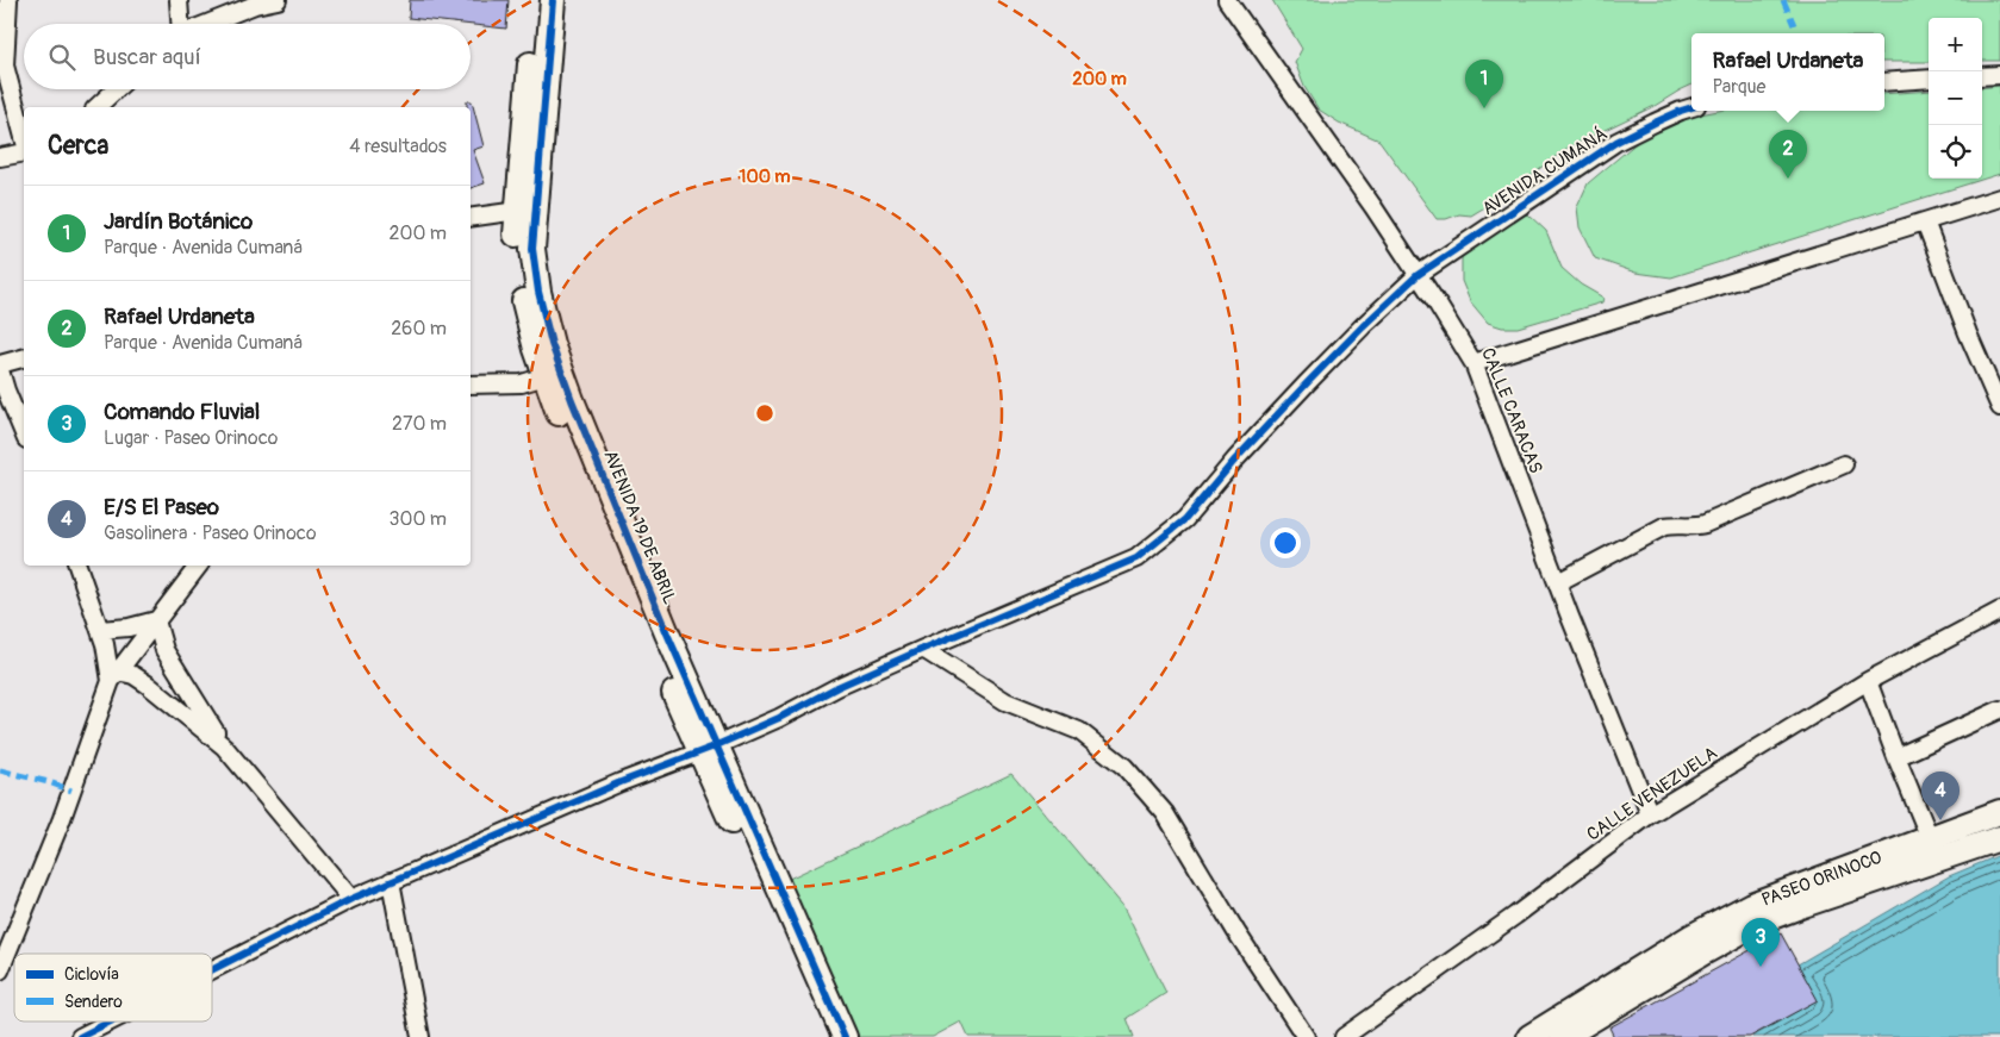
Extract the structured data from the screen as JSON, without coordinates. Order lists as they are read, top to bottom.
{
  "streets": {
    "street": [
      "AVENIDA CUMANÁ",
      "CALLE CARACAS",
      "AVENIDA 19 DE ABRIL",
      "CALLE VENEZUELA",
      "PASEO ORINOCO"
    ]
  },
  "crossings": [
    ["AVENIDA CUMANÁ", "CALLE CARACAS"],
    ["AVENIDA CUMANÁ", "AVENIDA 19 DE ABRIL"],
    ["CALLE CARACAS", "CALLE VENEZUELA"]
  ],
  "legend": ["Ciclovía", "Sendero"],
  "page": {
    "map_buttons": ["+", "−"],
    "search": "Buscar aquí",
    "popup": ["Rafael Urdaneta", "Parque"],
    "pins": [
      "1",
      "2",
      "4",
      "3"
    ],
    "heading": ["Cerca", "4 resultados"],
    "list": [
      {
        "mark": "1",
        "name": "Jardín Botánico",
        "note": "Parque · Avenida Cumaná",
        "value": "200 m"
      },
      {
        "mark": "2",
        "name": "Rafael Urdaneta",
        "note": "Parque · Avenida Cumaná",
        "value": "260 m"
      },
      {
        "mark": "3",
        "name": "Comando Fluvial",
        "note": "Lugar · Paseo Orinoco",
        "value": "270 m"
      },
      {
        "mark": "4",
        "name": "E/S El Paseo",
        "note": "Gasolinera · Paseo Orinoco",
        "value": "300 m"
      }
    ]
  },
  "rings": ["200 m", "100 m"]
}
